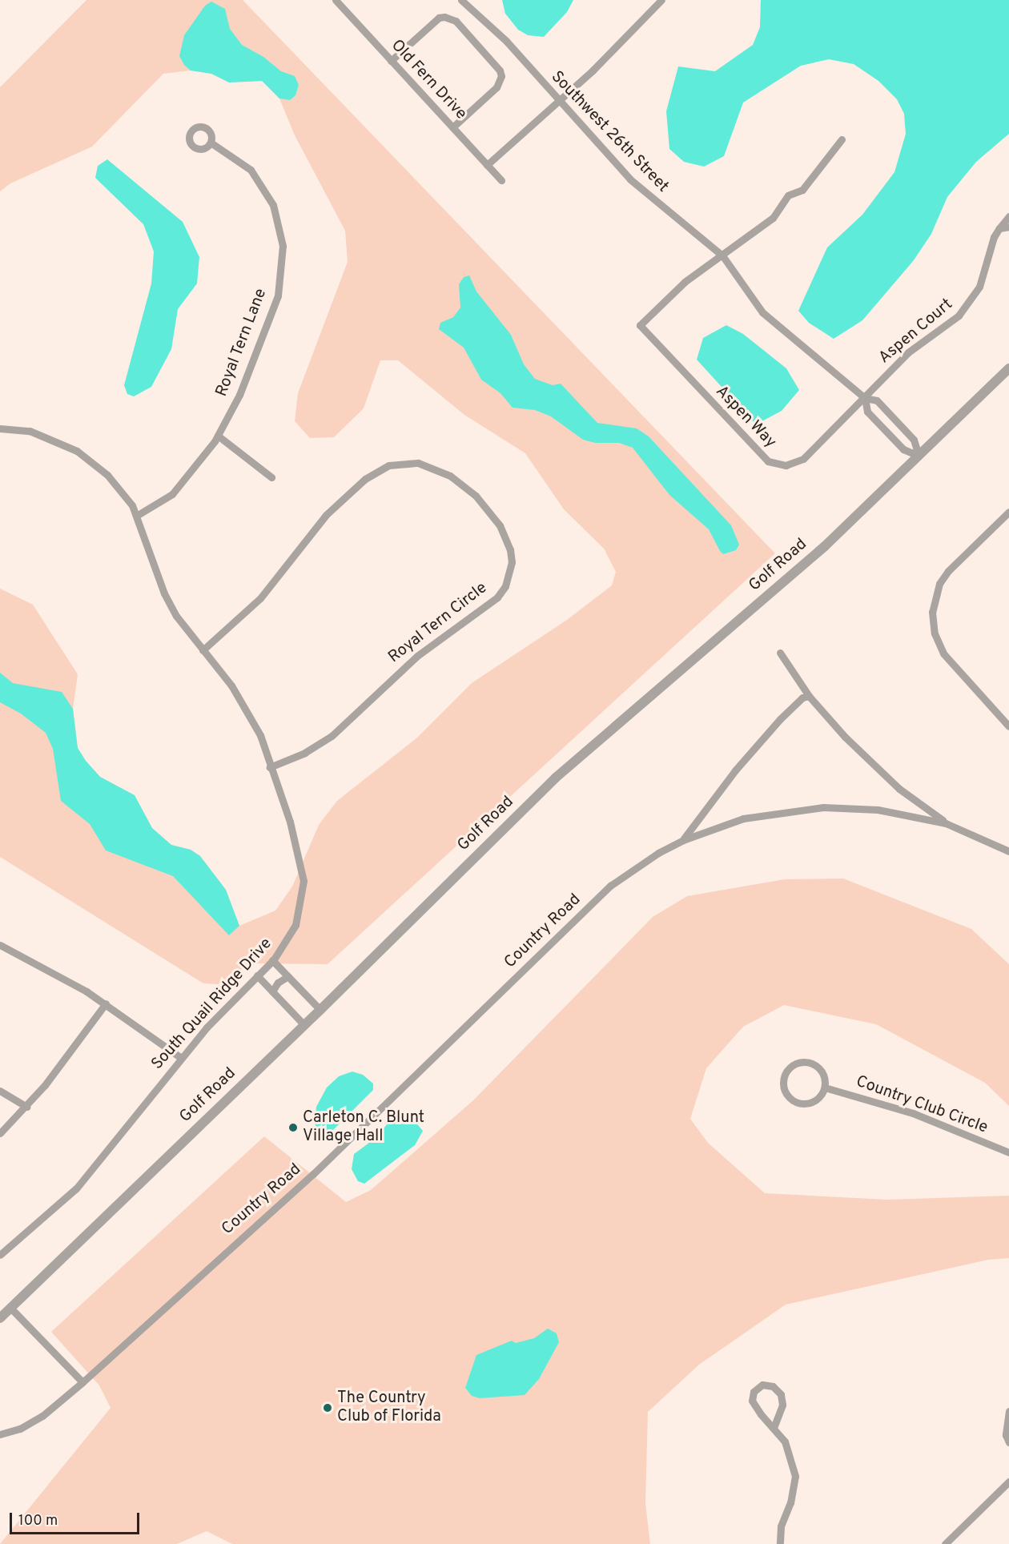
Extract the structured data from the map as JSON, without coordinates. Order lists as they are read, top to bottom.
{
  "streets": {
    "street": [
      "Old Fern Drive",
      "Southwest 26th Street",
      "Aspen Court",
      "Royal Tern Lane",
      "Aspen Way",
      "Golf Road",
      "Royal Tern Circle",
      "Country Road",
      "South Quail Ridge Drive",
      "Country Club Circle"
    ]
  },
  "crossings": [
    ["Southwest 26th Street", "Aspen Court"],
    ["Southwest 26th Street", "Aspen Way"],
    ["Southwest 26th Street", "Golf Road"],
    ["Aspen Court", "Aspen Way"],
    ["Royal Tern Lane", "South Quail Ridge Drive"],
    ["Royal Tern Circle", "South Quail Ridge Drive"]
  ],
  "places": ["Carleton C. Blunt Village Hall", "The Country Club of Florida"],
  "scale_bar": "100 m"
}
